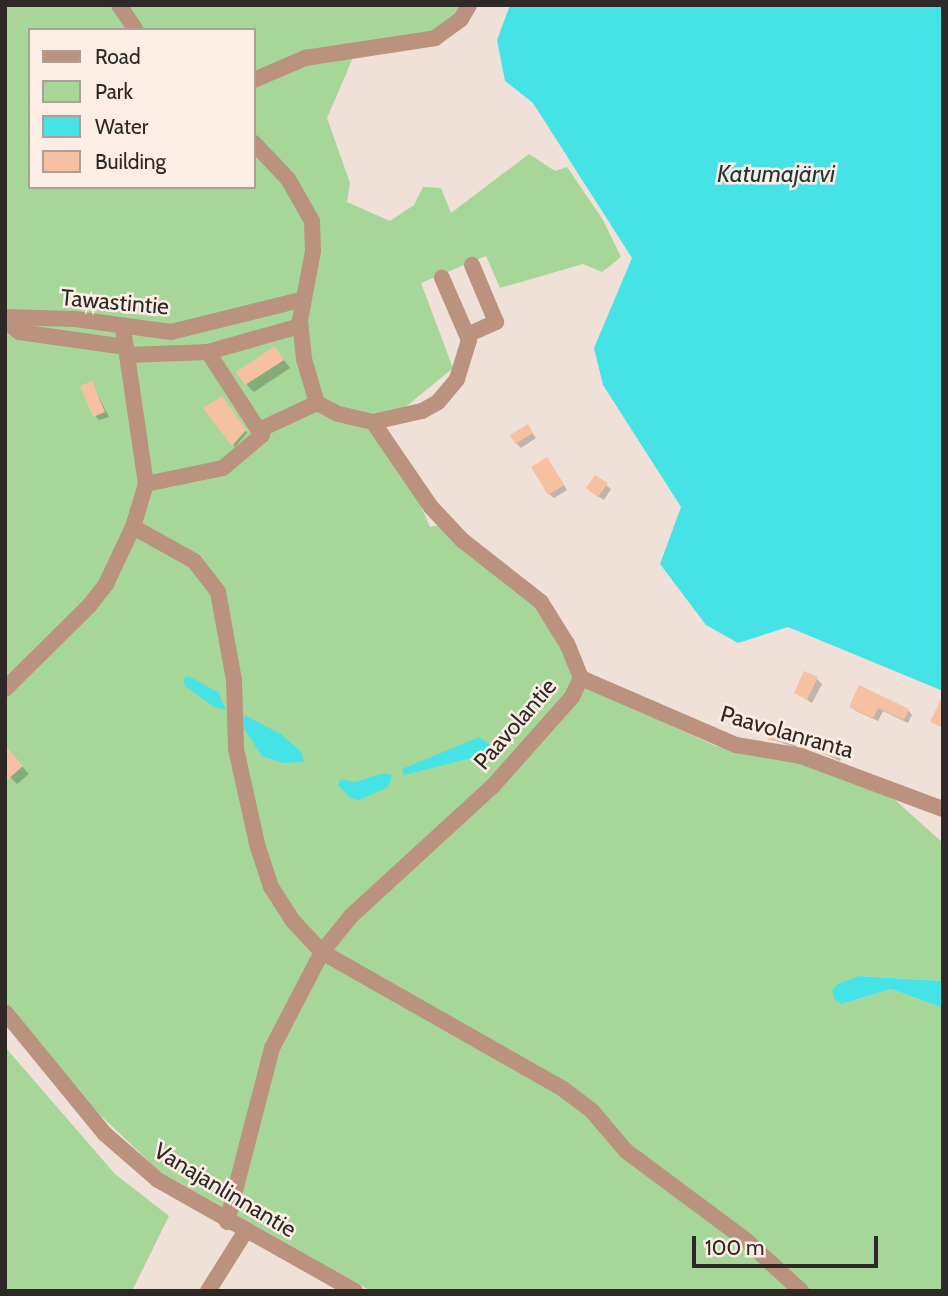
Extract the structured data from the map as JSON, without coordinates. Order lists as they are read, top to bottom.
{
  "streets": {
    "street": [
      "Tawastintie",
      "Paavolantie",
      "Paavolanranta",
      "Vanajanlinnantie"
    ]
  },
  "crossings": [
    ["Paavolantie", "Paavolanranta"],
    ["Paavolantie", "Vanajanlinnantie"]
  ],
  "water": ["Katumajärvi"],
  "legend": [
    "Road",
    "Park",
    "Water",
    "Building"
  ],
  "scale_bar": "100 m"
}
